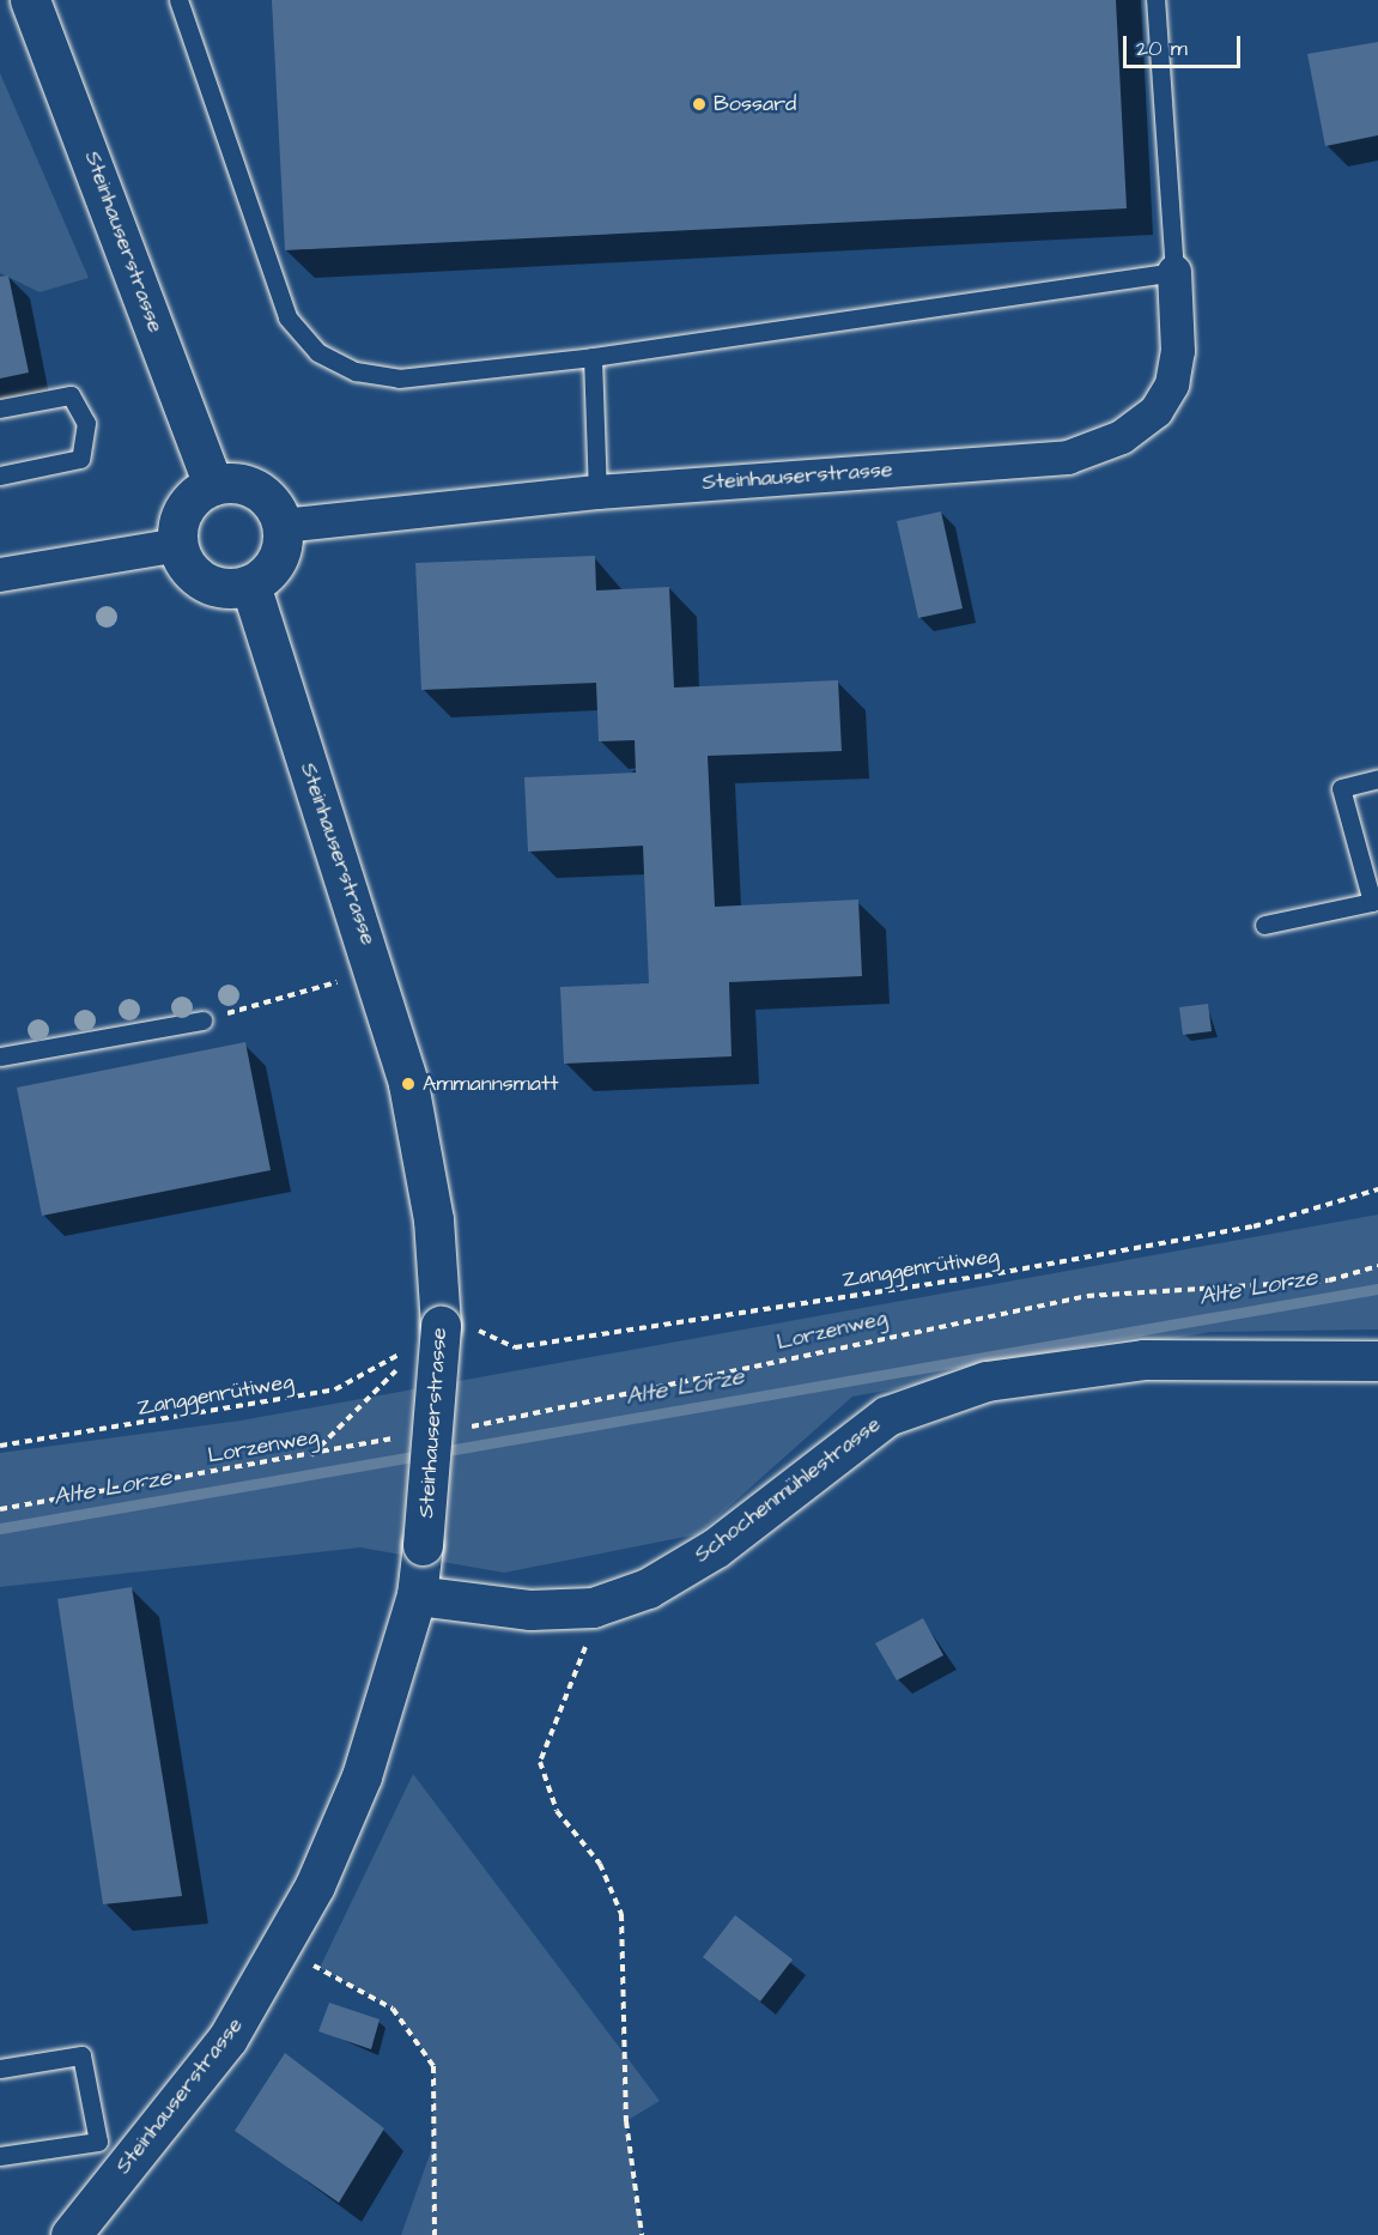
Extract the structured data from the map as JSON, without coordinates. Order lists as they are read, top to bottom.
{
  "streets": {
    "street": ["Steinhauserstrasse", "Schochenmühlestrasse"],
    "path": ["Zanggenrütiweg", "Lorzenweg"]
  },
  "crossings": [
    ["Steinhauserstrasse", "Zanggenrütiweg"],
    ["Steinhauserstrasse", "Schochenmühlestrasse"]
  ],
  "water": ["Alte Lorze"],
  "places": ["Bossard", "Ammannsmatt"],
  "scale_bar": "20 m"
}
